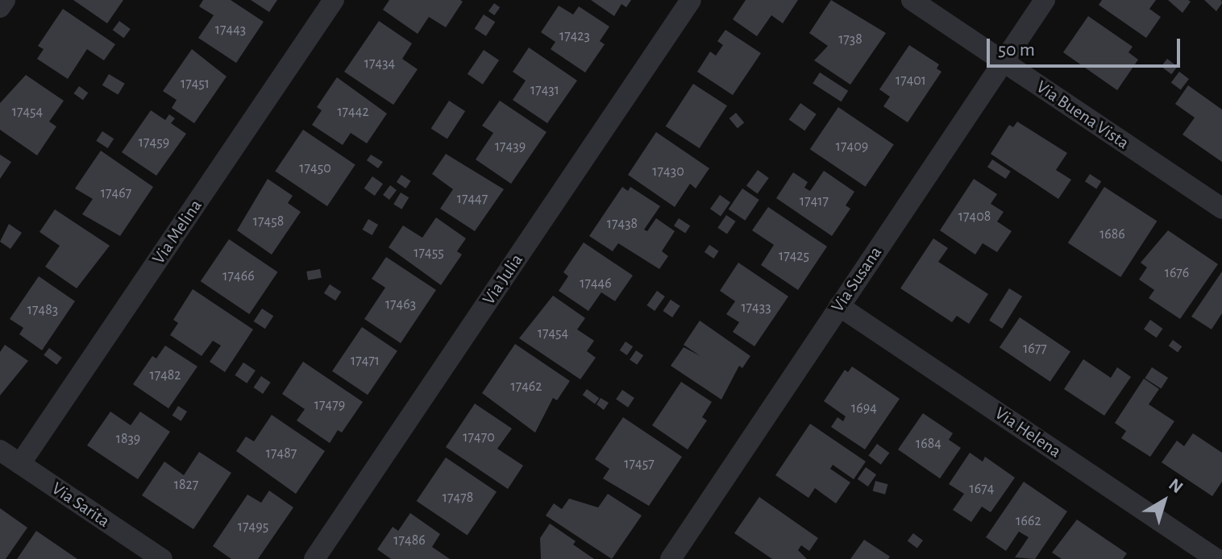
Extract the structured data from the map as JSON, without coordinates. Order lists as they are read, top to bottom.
{
  "streets": {
    "street": [
      "Via Buena Vista",
      "Via Melina",
      "Via Julia",
      "Via Susana",
      "Via Helena",
      "Via Sarita"
    ]
  },
  "crossings": [
    ["Via Buena Vista", "Via Susana"],
    ["Via Melina", "Via Sarita"],
    ["Via Susana", "Via Helena"]
  ],
  "house_numbers": [
    "17443",
    "17423",
    "1738",
    "17434",
    "17401",
    "17451",
    "17431",
    "17454",
    "17442",
    "17459",
    "17439",
    "17409",
    "17450",
    "17430",
    "17467",
    "17447",
    "17417",
    "17408",
    "17458",
    "17438",
    "1686",
    "17455",
    "17425",
    "1676",
    "17466",
    "17446",
    "17463",
    "17433",
    "17483",
    "17454",
    "1677",
    "17471",
    "17482",
    "17462",
    "17479",
    "1694",
    "17470",
    "1839",
    "1684",
    "17487",
    "17457",
    "1827",
    "1674",
    "17478",
    "1662",
    "17495",
    "17486"
  ],
  "scale_bar": "50 m",
  "north": "top right"
}
